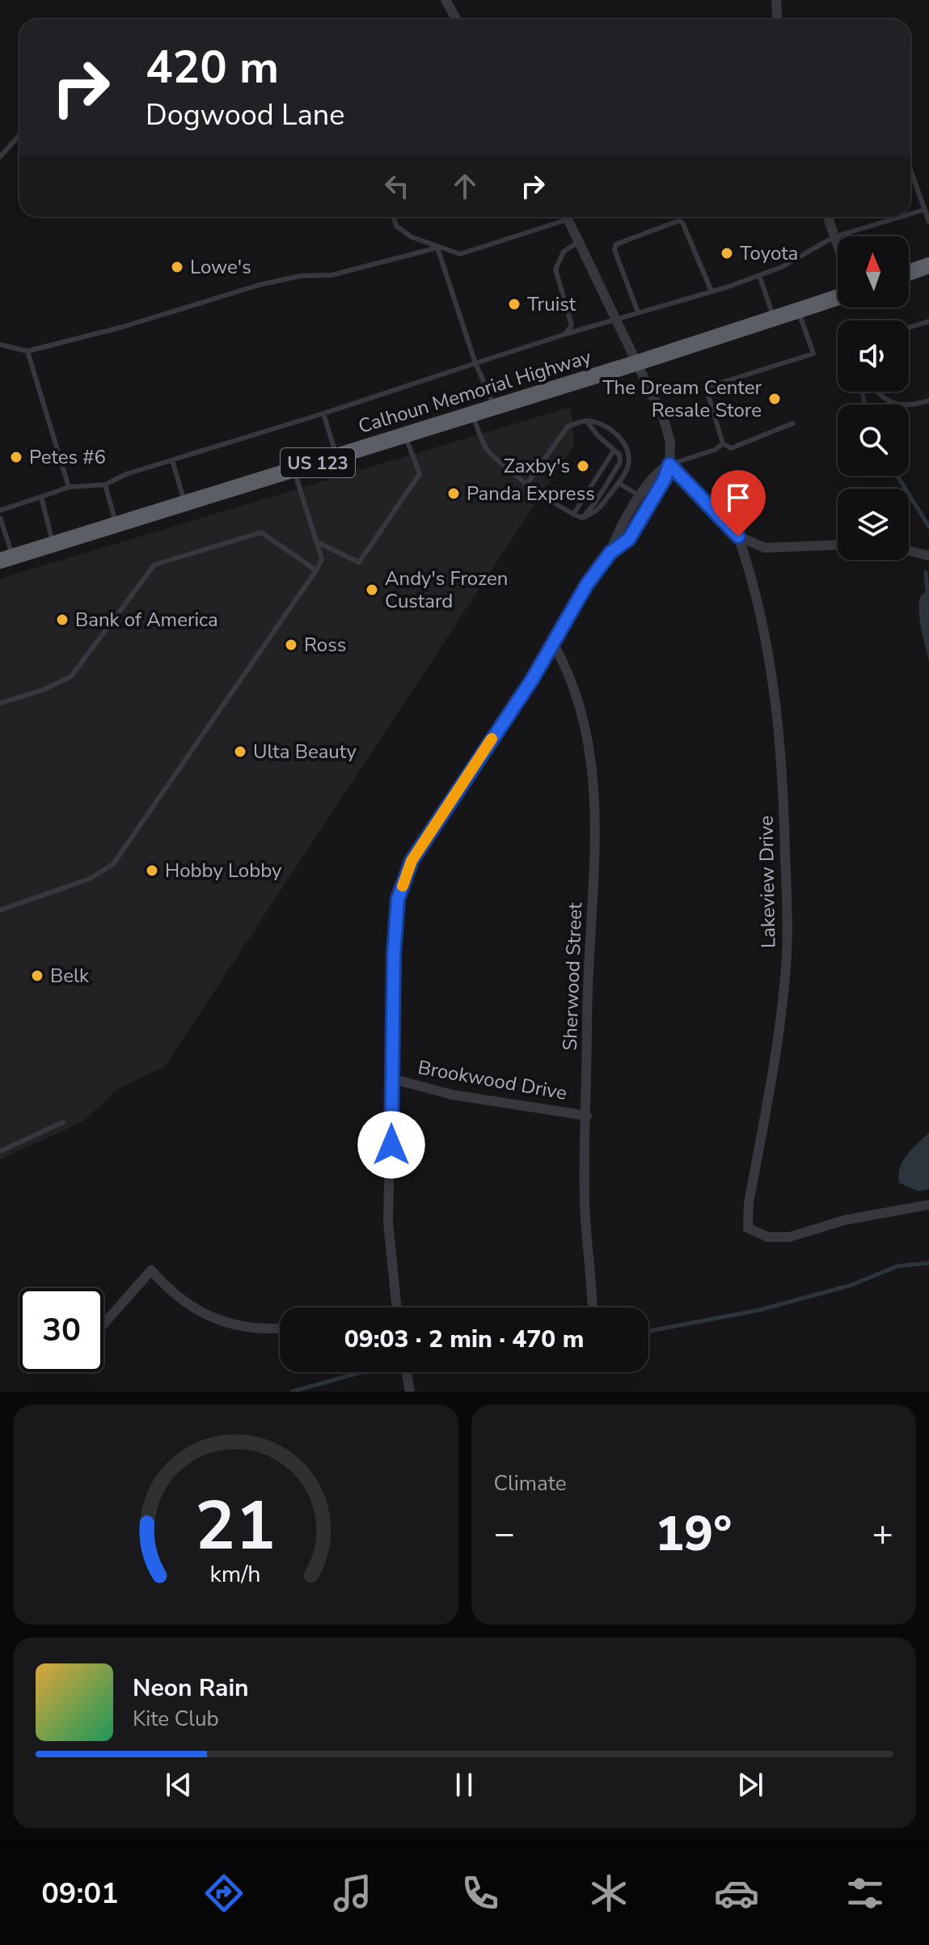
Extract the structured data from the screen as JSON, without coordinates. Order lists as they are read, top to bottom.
{
  "streets": {
    "highway": ["Calhoun Memorial Highway", "US 123"],
    "street": ["Lakeview Drive", "Sherwood Street", "Brookwood Drive"]
  },
  "crossings": [
    ["Sherwood Street", "Brookwood Drive"]
  ],
  "places": [
    "Toyota",
    "Lowe's",
    "Truist",
    "The Dream Center Resale Store",
    "Petes #6",
    "Zaxby's",
    "Panda Express",
    "Andy's Frozen Custard",
    "Bank of America",
    "Ross",
    "Ulta Beauty",
    "Hobby Lobby",
    "Belk"
  ],
  "north": "top",
  "page": {
    "turn": ["420 m", "Dogwood Lane"],
    "limit": "30",
    "trip": "09:03 · 2 min · 470 m",
    "tile": "Climate",
    "heat": ["−", "19°", "+"],
    "song": ["Neon Rain", "Kite Club"],
    "tabs": "09:01",
    "gauge": ["21", "km/h"]
  }
}
